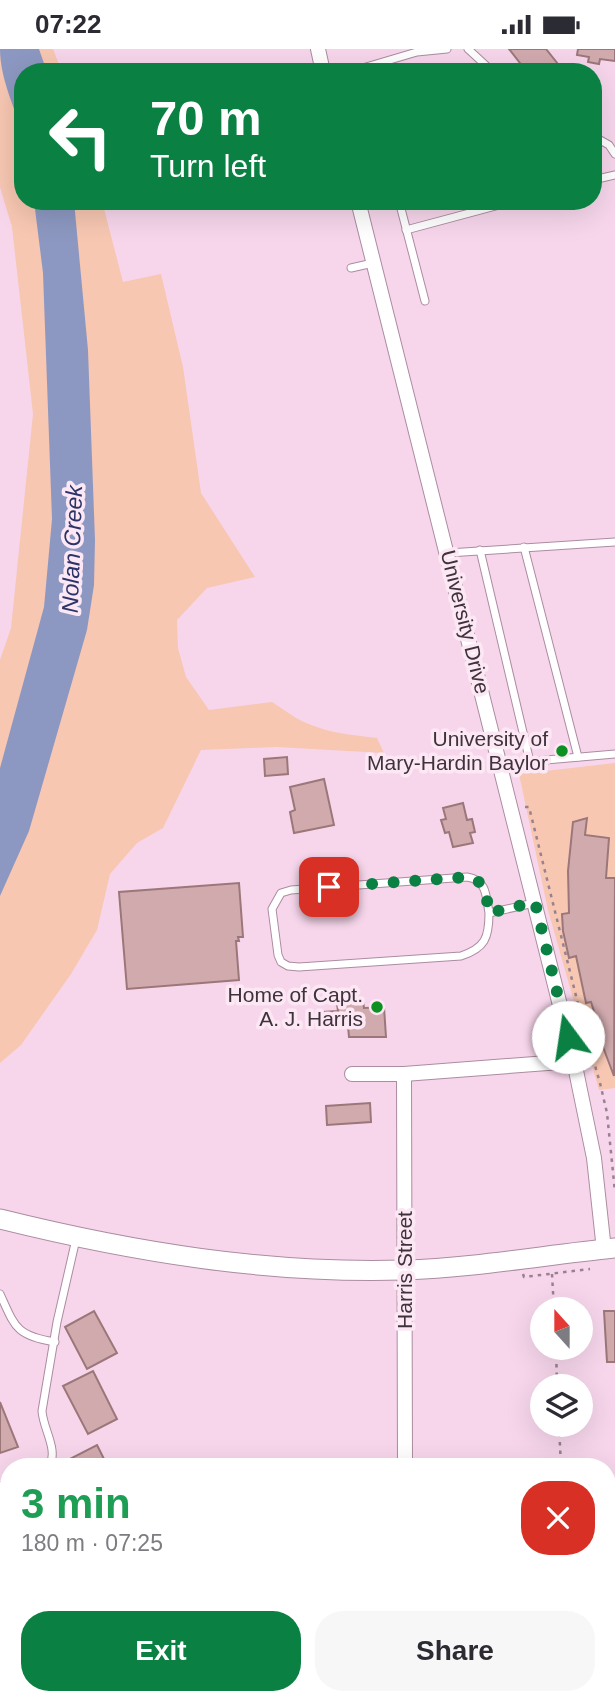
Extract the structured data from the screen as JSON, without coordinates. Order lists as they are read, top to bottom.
{
  "streets": {
    "street": ["University Drive", "Harris Street"]
  },
  "water": ["Nolan Creek"],
  "places": ["University of Mary-Hardin Baylor", "Home of Capt. A. J. Harris"],
  "north": "top",
  "page": {
    "status": "07:22",
    "turn": ["70 m", "Turn left"],
    "heading": ["3 min", "180 m · 07:25"],
    "buttons": ["Exit", "Share"]
  }
}
